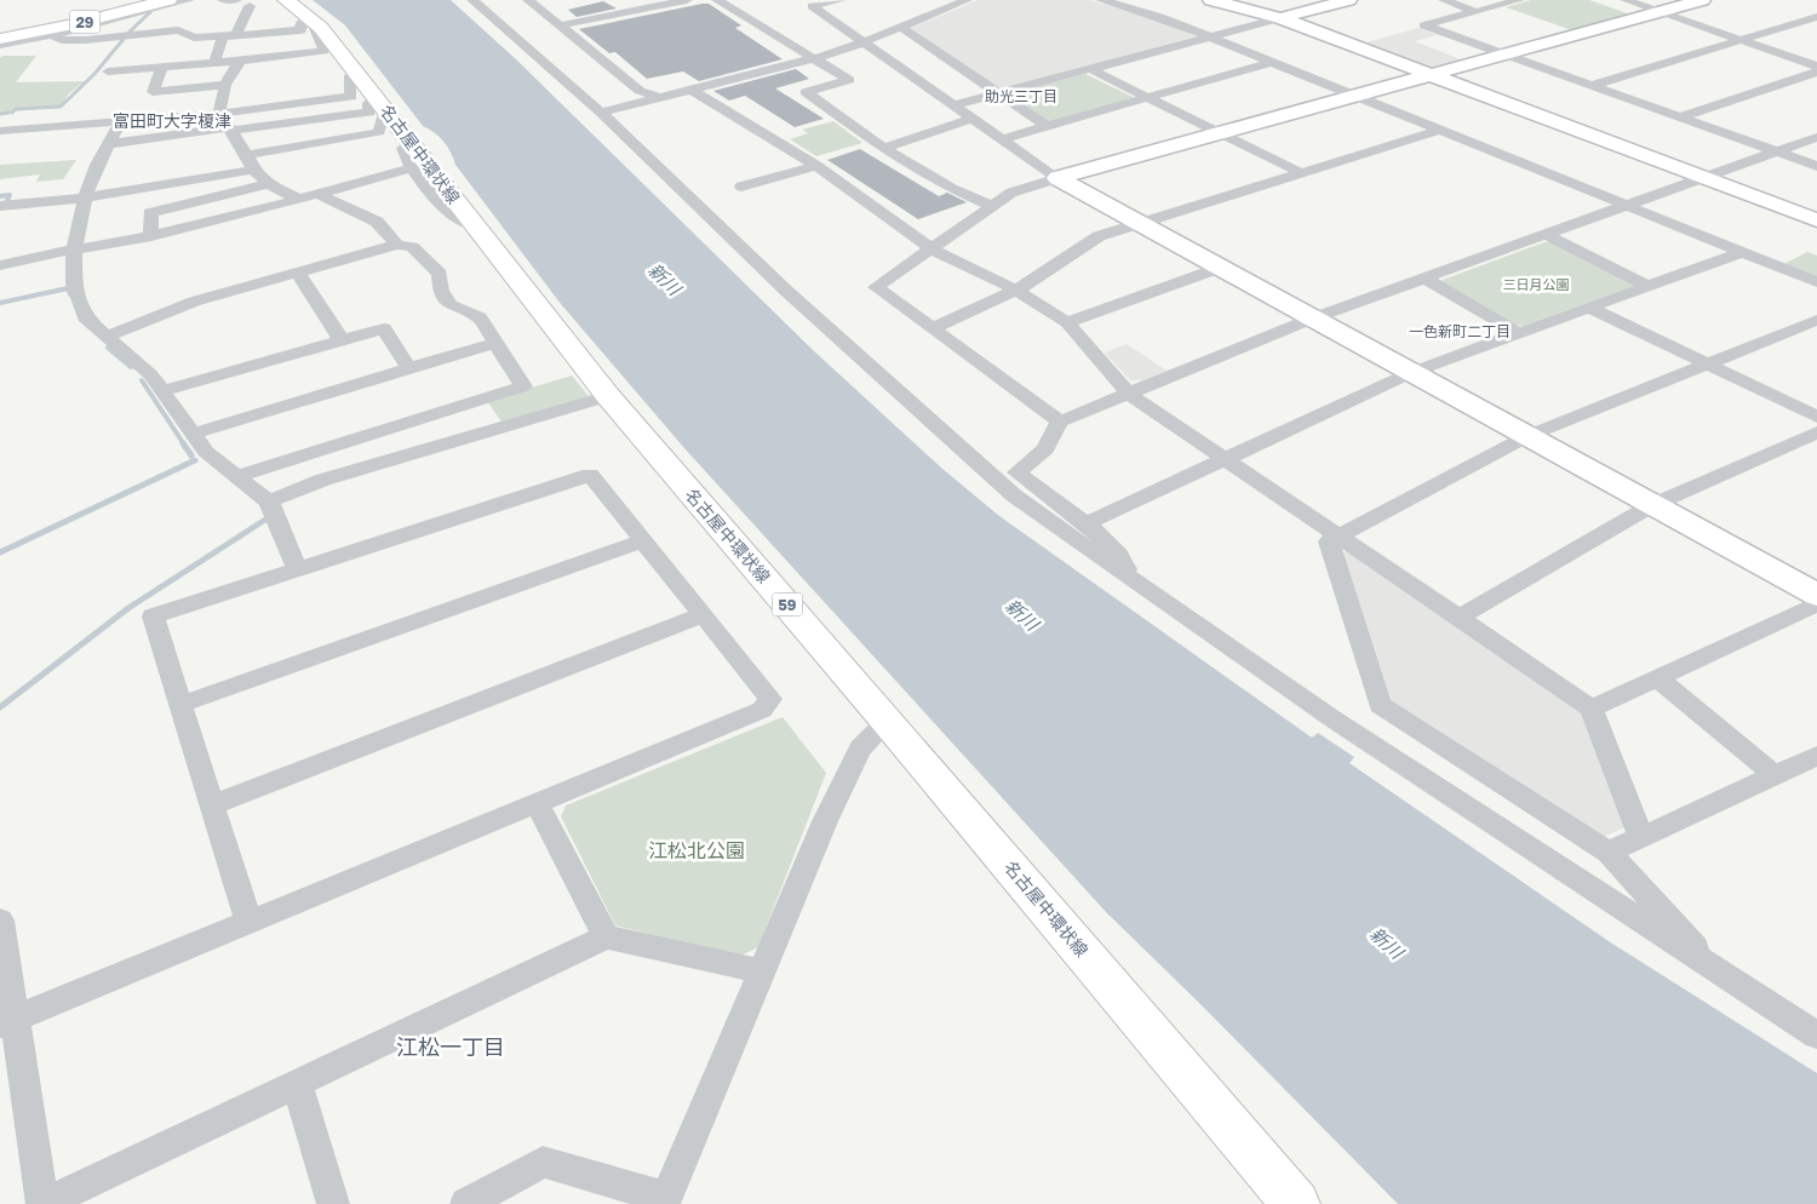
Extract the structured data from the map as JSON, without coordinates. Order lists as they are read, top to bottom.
{
  "streets": {
    "main road": ["29", "名古屋中環状線", "59"]
  },
  "districts": [
    "助光三丁目",
    "富田町大字榎津",
    "一色新町二丁目",
    "江松一丁目"
  ],
  "water": ["新川"],
  "parks": ["三日月公園", "江松北公園"]
}
